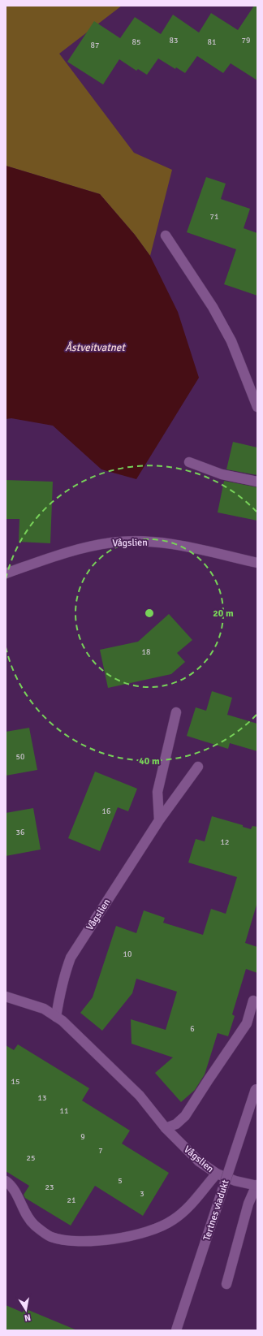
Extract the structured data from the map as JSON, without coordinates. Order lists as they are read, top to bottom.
{
  "streets": {
    "street": ["Vågslien", "Tertnes viadukt"]
  },
  "water": ["Åstveitvatnet"],
  "house_numbers": [
    "83",
    "79",
    "85",
    "81",
    "87",
    "71",
    "18",
    "50",
    "16",
    "36",
    "12",
    "10",
    "6",
    "15",
    "13",
    "11",
    "9",
    "7",
    "25",
    "5",
    "23",
    "3",
    "21"
  ],
  "north": "bottom",
  "rings": ["20 m", "40 m"]
}
